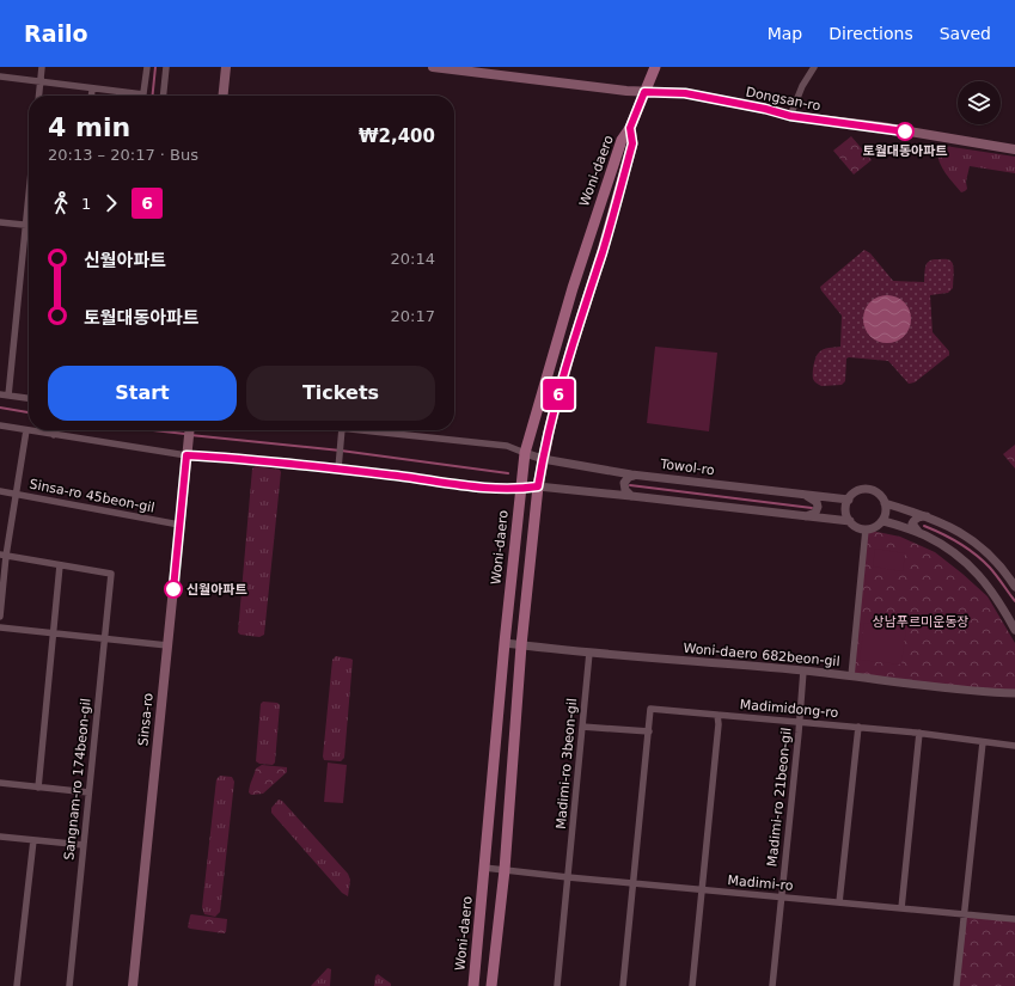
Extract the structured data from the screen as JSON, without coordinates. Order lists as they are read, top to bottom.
{
  "streets": {
    "main road": ["Dongsan-ro", "Woni-daero", "Sinsa-ro"],
    "street": [
      "Towol-ro",
      "Sinsa-ro 45beon-gil",
      "Woni-daero 682beon-gil",
      "Madimidong-ro",
      "Madimi-ro 3beon-gil",
      "Sangnam-ro 174beon-gil",
      "Madimi-ro 21beon-gil",
      "Madimi-ro"
    ]
  },
  "crossings": [
    ["Dongsan-ro", "Woni-daero"],
    ["Woni-daero", "Towol-ro"],
    ["Woni-daero", "Woni-daero 682beon-gil"],
    ["Woni-daero", "Madimi-ro"],
    ["Sinsa-ro 45beon-gil", "Sinsa-ro"],
    ["Woni-daero 682beon-gil", "Madimi-ro 3beon-gil"],
    ["Woni-daero 682beon-gil", "Madimi-ro 21beon-gil"],
    ["Madimidong-ro", "Madimi-ro 21beon-gil"],
    ["Madimi-ro 3beon-gil", "Madimi-ro"],
    ["Madimi-ro 21beon-gil", "Madimi-ro"]
  ],
  "parks": ["상남푸르미운동장"],
  "places": ["토월대동아파트", "신월아파트"],
  "lines": ["bus line 6"],
  "page": {
    "header": "Railo",
    "nav": ["Map", "Directions", "Saved"],
    "on_map": "6",
    "heading": ["4 min", "20:13 – 20:17 · Bus", "₩2,400"],
    "legs": ["1", "6"],
    "list": [
      {
        "name": "신월아파트",
        "value": "20:14"
      },
      {
        "name": "토월대동아파트",
        "value": "20:17"
      }
    ],
    "buttons": ["Start", "Tickets"]
  }
}
